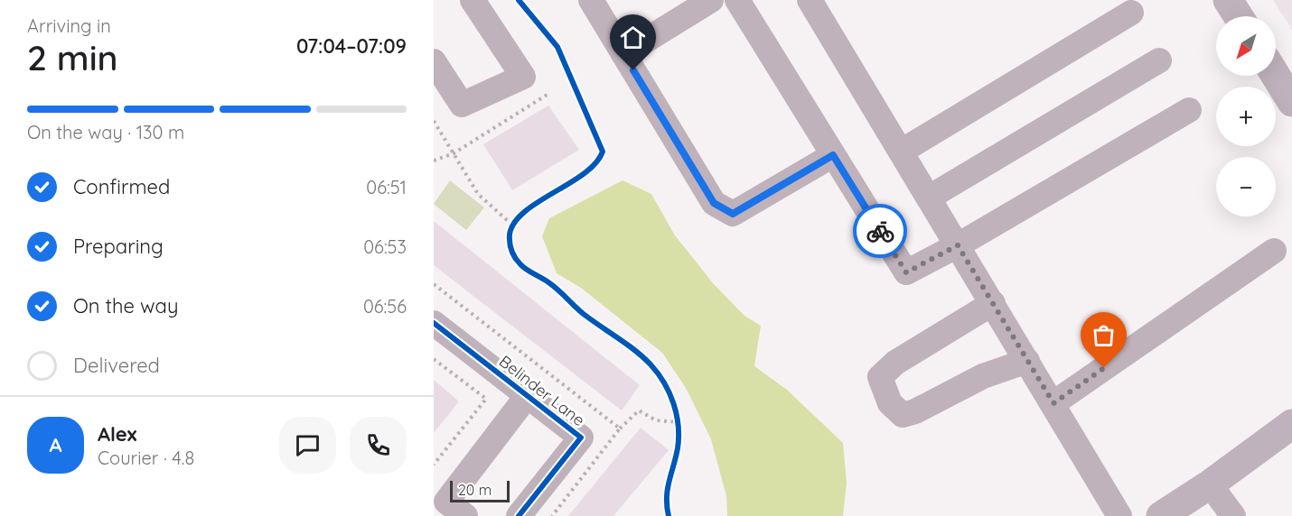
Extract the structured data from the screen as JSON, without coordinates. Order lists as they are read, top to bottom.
{
  "streets": {
    "street": ["Belinder Lane"]
  },
  "scale_bar": "20 m",
  "north": "bottom left",
  "page": {
    "heading": ["2 min", "Arriving in", "07:04–07:09"],
    "panel": ["Alex", "Courier · 4.8"],
    "map_buttons": ["+", "−"],
    "bar": "On the way · 130 m",
    "list": [
      ["Confirmed", "06:51"],
      ["Preparing", "06:53"],
      ["On the way", "06:56"],
      "Delivered"
    ],
    "round": "A",
    "scale": "20 m"
  }
}
